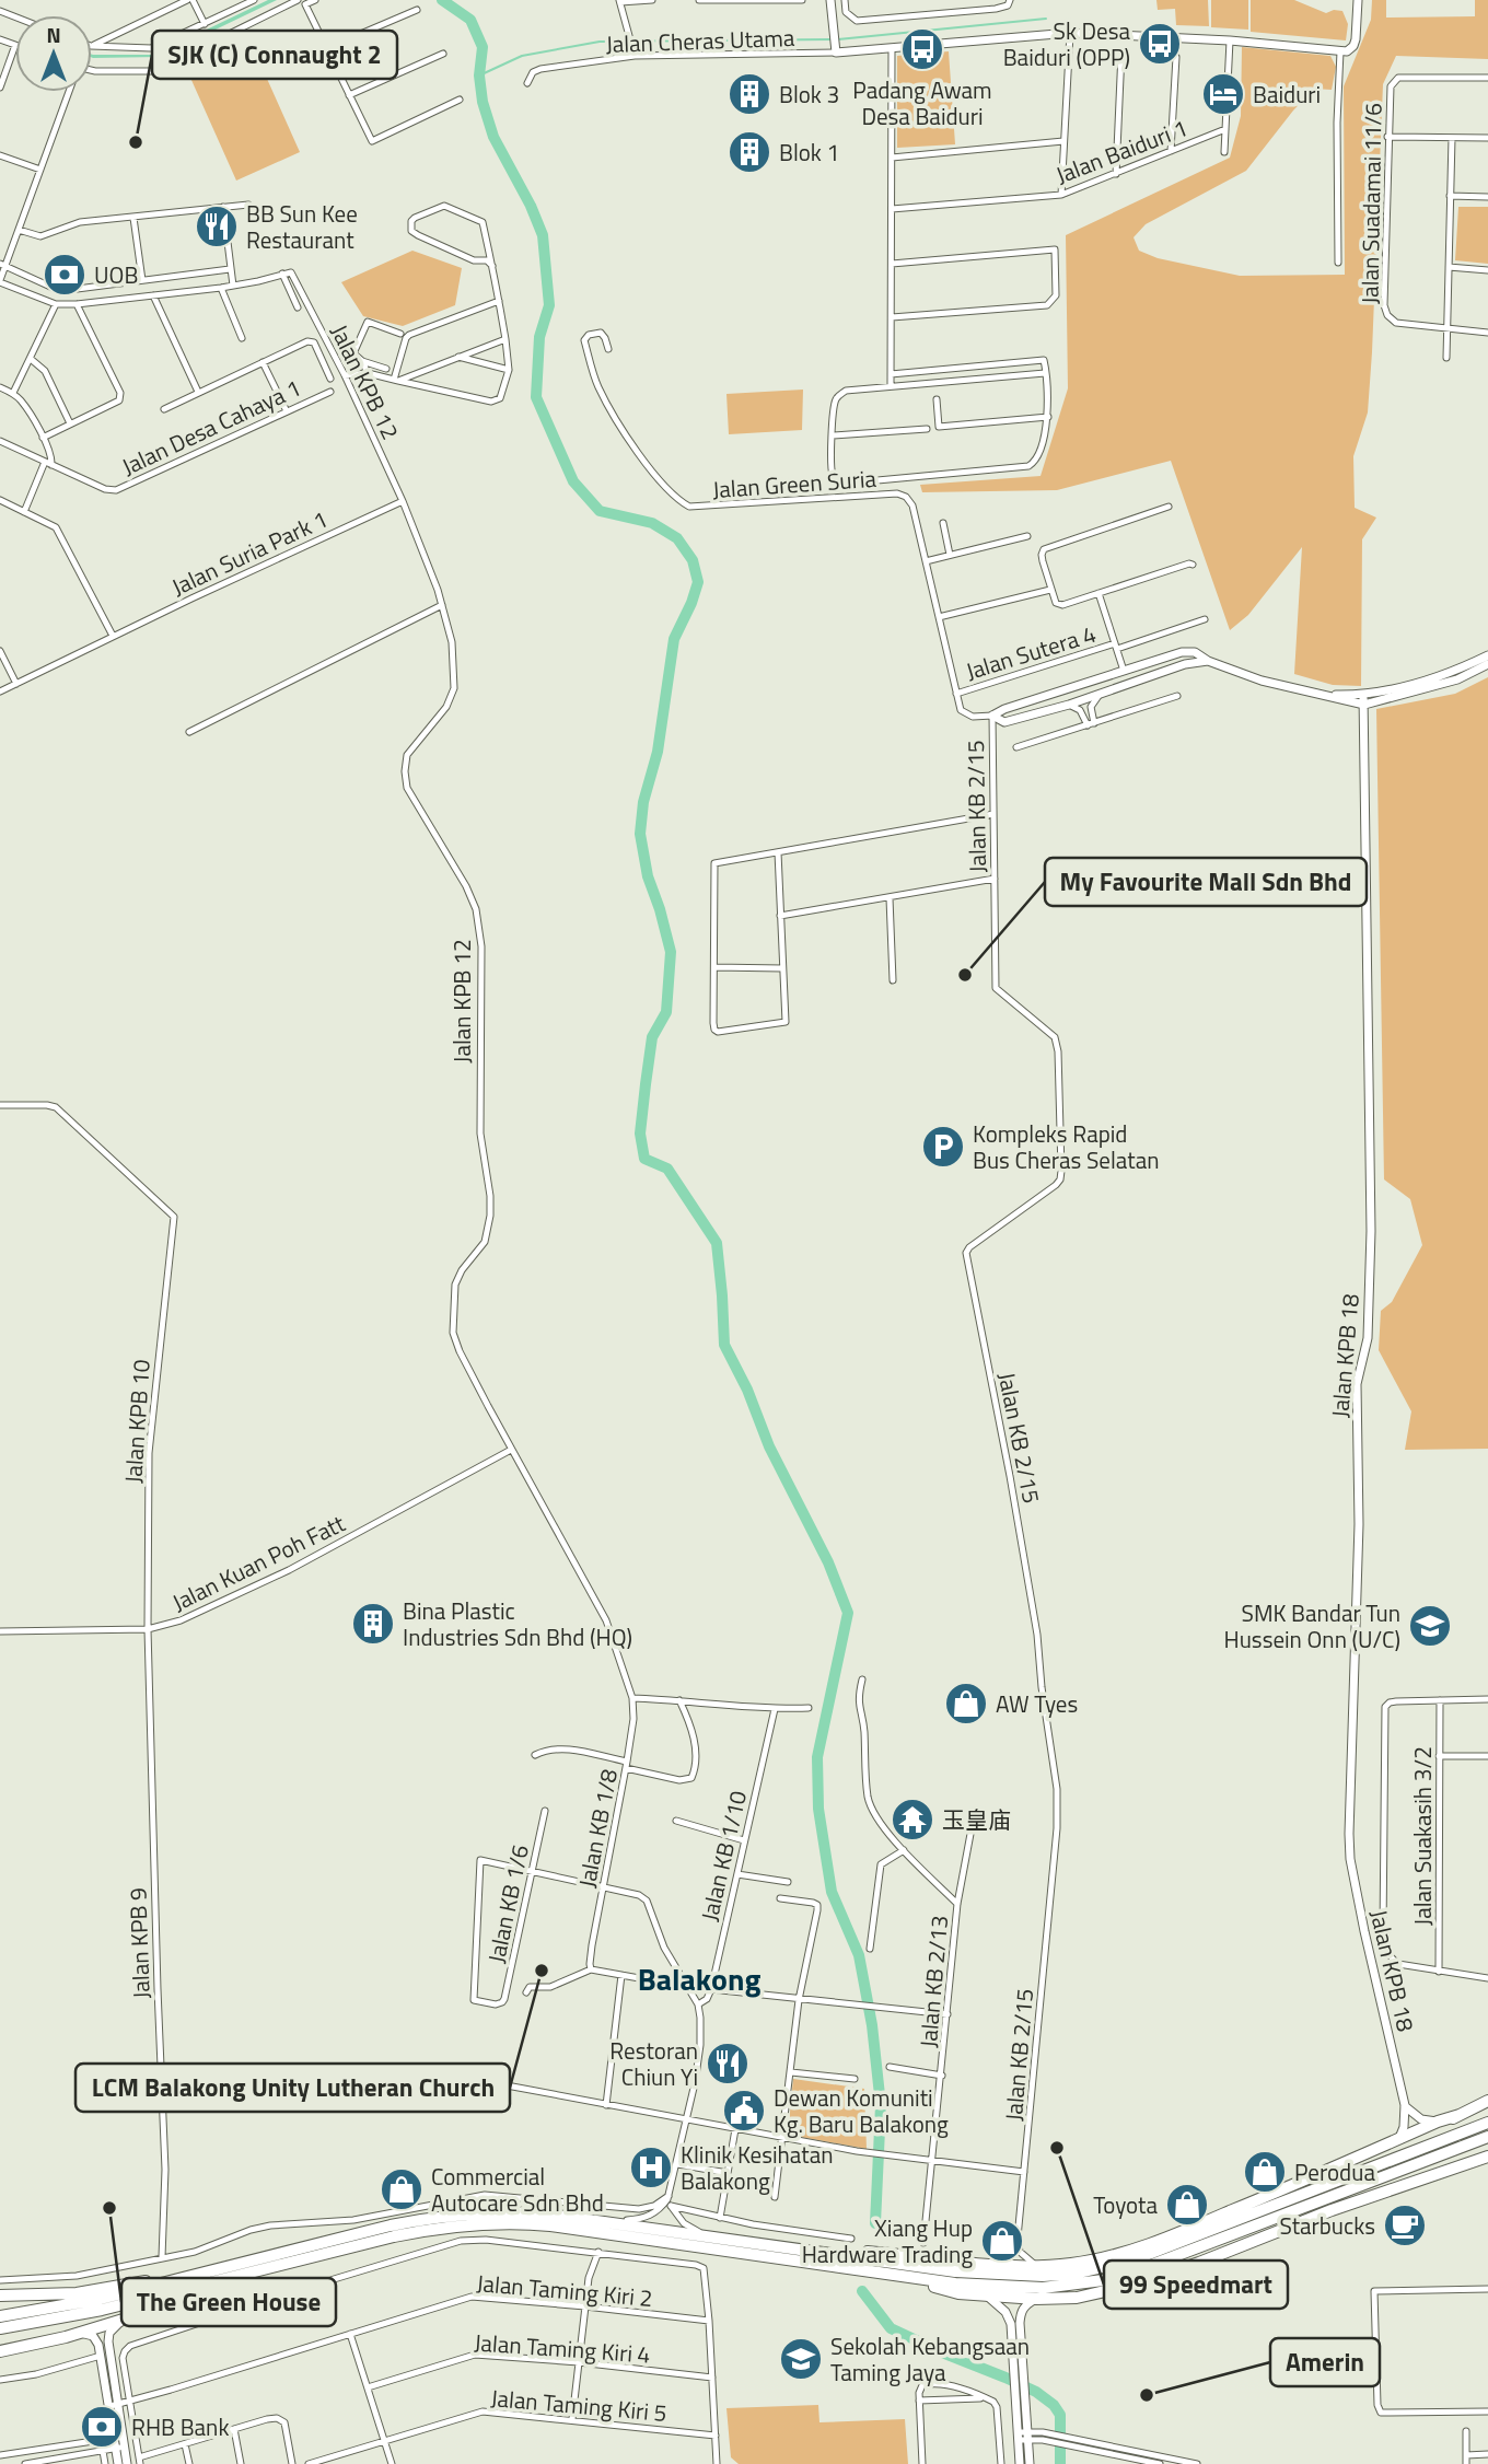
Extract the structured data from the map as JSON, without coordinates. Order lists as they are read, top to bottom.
{
  "streets": {
    "street": [
      "Jalan Cheras Utama",
      "Jalan Baiduri 1",
      "Jalan Suadamai 11/6",
      "Jalan KPB 12",
      "Jalan Desa Cahaya 1",
      "Jalan Green Suria",
      "Jalan Suria Park 1",
      "Jalan Sutera 4",
      "Jalan KB 2/15",
      "Jalan KPB 18",
      "Jalan KPB 10",
      "Jalan Kuan Poh Fatt",
      "Jalan KB 1/8",
      "Jalan Suakasih 3/2",
      "Jalan KB 1/10",
      "Jalan KB 1/6",
      "Jalan KPB 9",
      "Jalan KB 2/13",
      "Jalan Taming Kiri 2",
      "Jalan Taming Kiri 4",
      "Jalan Taming Kiri 5"
    ]
  },
  "crossings": [
    ["Jalan KPB 12", "Jalan Suria Park 1"],
    ["Jalan KPB 12", "Jalan Kuan Poh Fatt"],
    ["Jalan KPB 12", "Jalan KB 1/8"],
    ["Jalan KPB 10", "Jalan Kuan Poh Fatt"],
    ["Jalan KPB 10", "Jalan KPB 9"],
    ["Jalan Kuan Poh Fatt", "Jalan KPB 9"]
  ],
  "districts": ["Balakong"],
  "places": {
    "bus stop": ["Sk Desa Baiduri (OPP)", "Padang Awam Desa Baiduri"],
    "building": ["Blok 3", "Blok 1", "Bina Plastic Industries Sdn Bhd (HQ)"],
    "hotel": ["Baiduri"],
    "other": [
      "SJK (C) Connaught 2",
      "My Favourite Mall Sdn Bhd",
      "LCM Balakong Unity Lutheran Church",
      "99 Speedmart",
      "The Green House",
      "Amerin"
    ],
    "restaurant": ["BB Sun Kee Restaurant", "Restoran Chiun Yi"],
    "bank": ["UOB", "RHB Bank"],
    "parking": ["Kompleks Rapid Bus Cheras Selatan"],
    "school or university": ["SMK Bandar Tun Hussein Onn (U/C)", "Sekolah Kebangsaan Taming Jaya"],
    "shop": [
      "AW Tyes",
      "Perodua",
      "Commercial Autocare Sdn Bhd",
      "Toyota",
      "Xiang Hup Hardware Trading"
    ],
    "temple": ["玉皇庙"],
    "public building": ["Dewan Komuniti Kg. Baru Balakong"],
    "hospital": ["Klinik Kesihatan Balakong"],
    "cafe": ["Starbucks"]
  },
  "north": "top"
}
